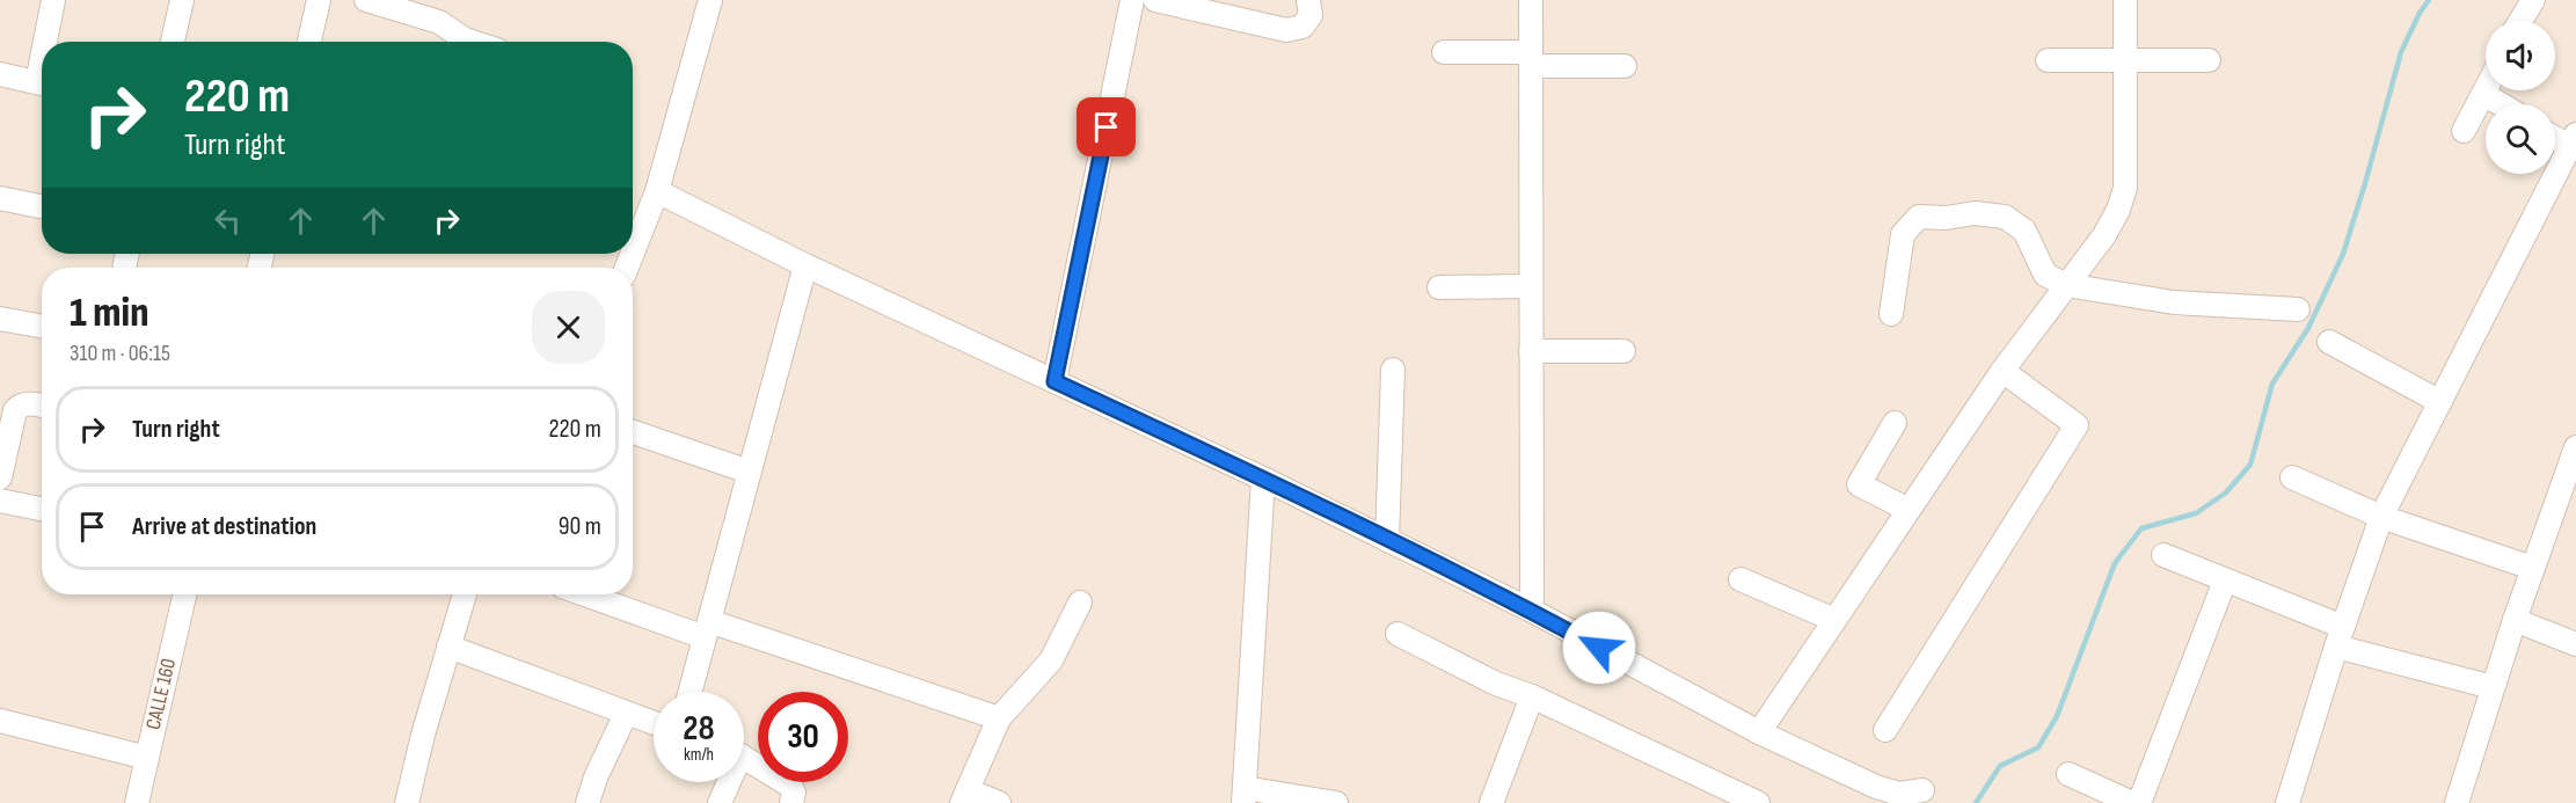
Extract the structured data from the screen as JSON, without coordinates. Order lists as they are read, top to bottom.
{
  "streets": {
    "street": ["CALLE 160"]
  },
  "page": {
    "turn": ["220 m", "Turn right"],
    "heading": ["1 min", "310 m · 06:15"],
    "list": [
      {
        "name": "Turn right",
        "value": "220 m"
      },
      {
        "name": "Arrive at destination",
        "value": "90 m"
      }
    ],
    "speed": "28 km/h",
    "limit": "30"
  }
}
